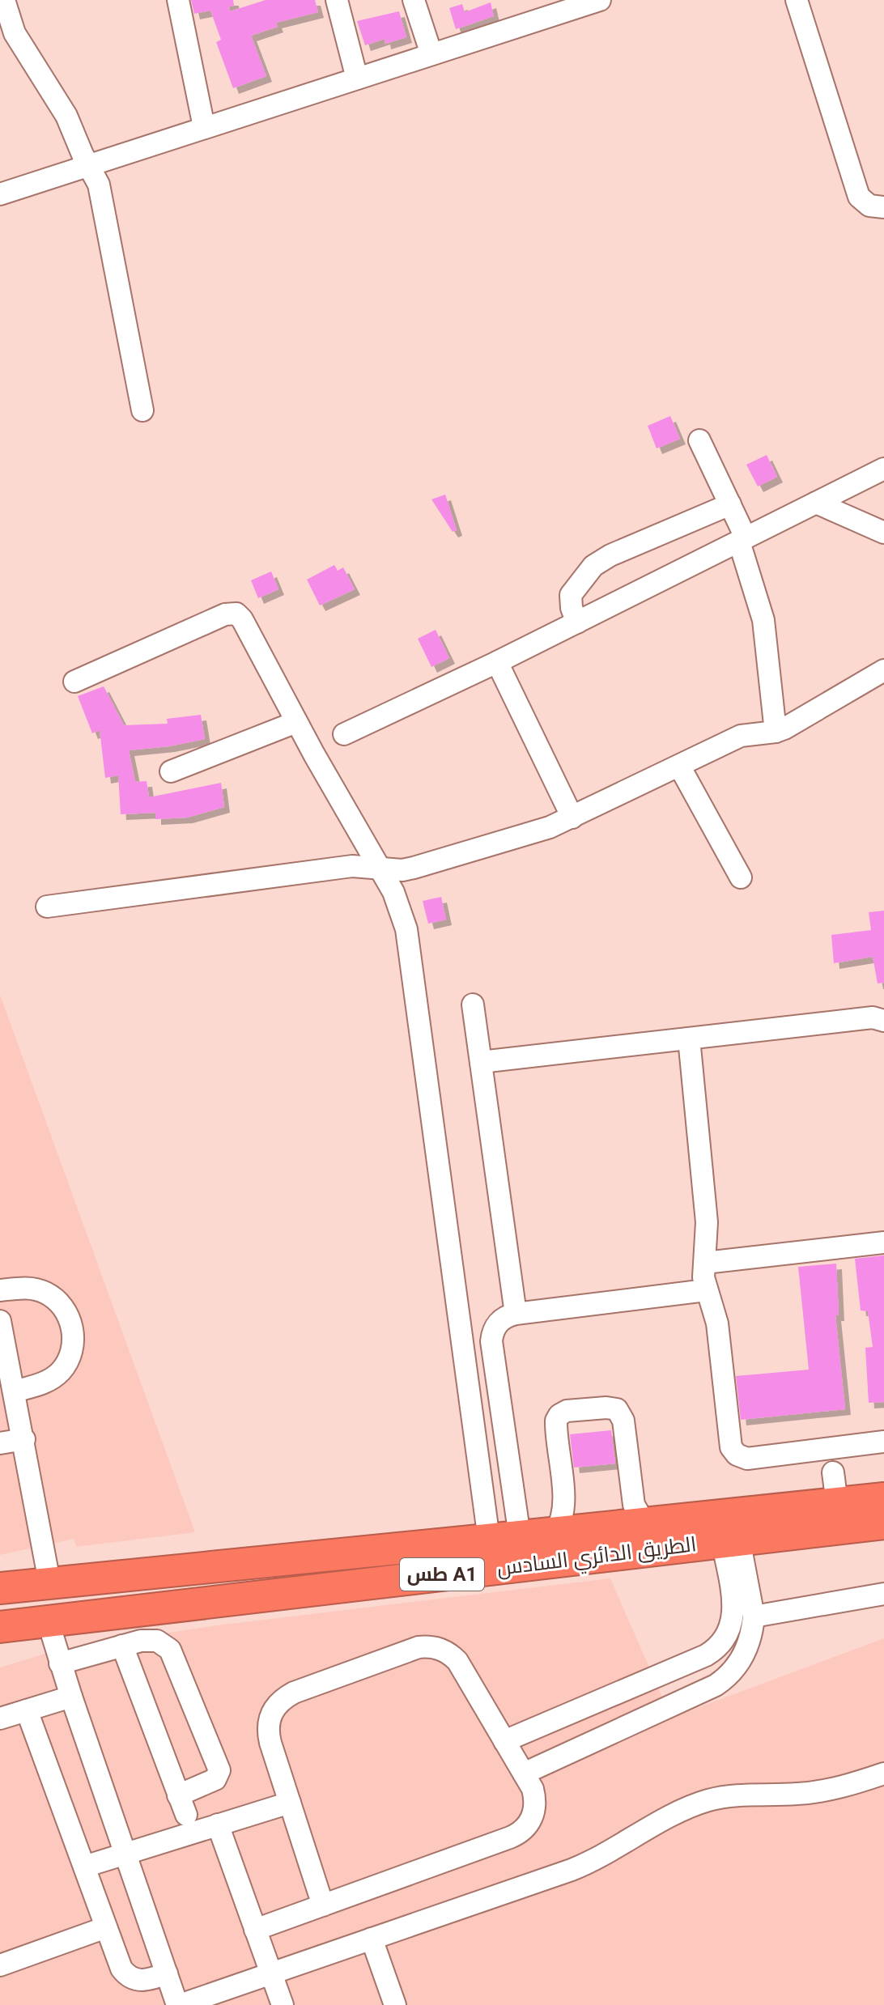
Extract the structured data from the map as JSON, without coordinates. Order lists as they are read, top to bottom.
{
  "streets": {
    "highway": ["الطريق الدائري السادس", "طس A1"]
  }
}
